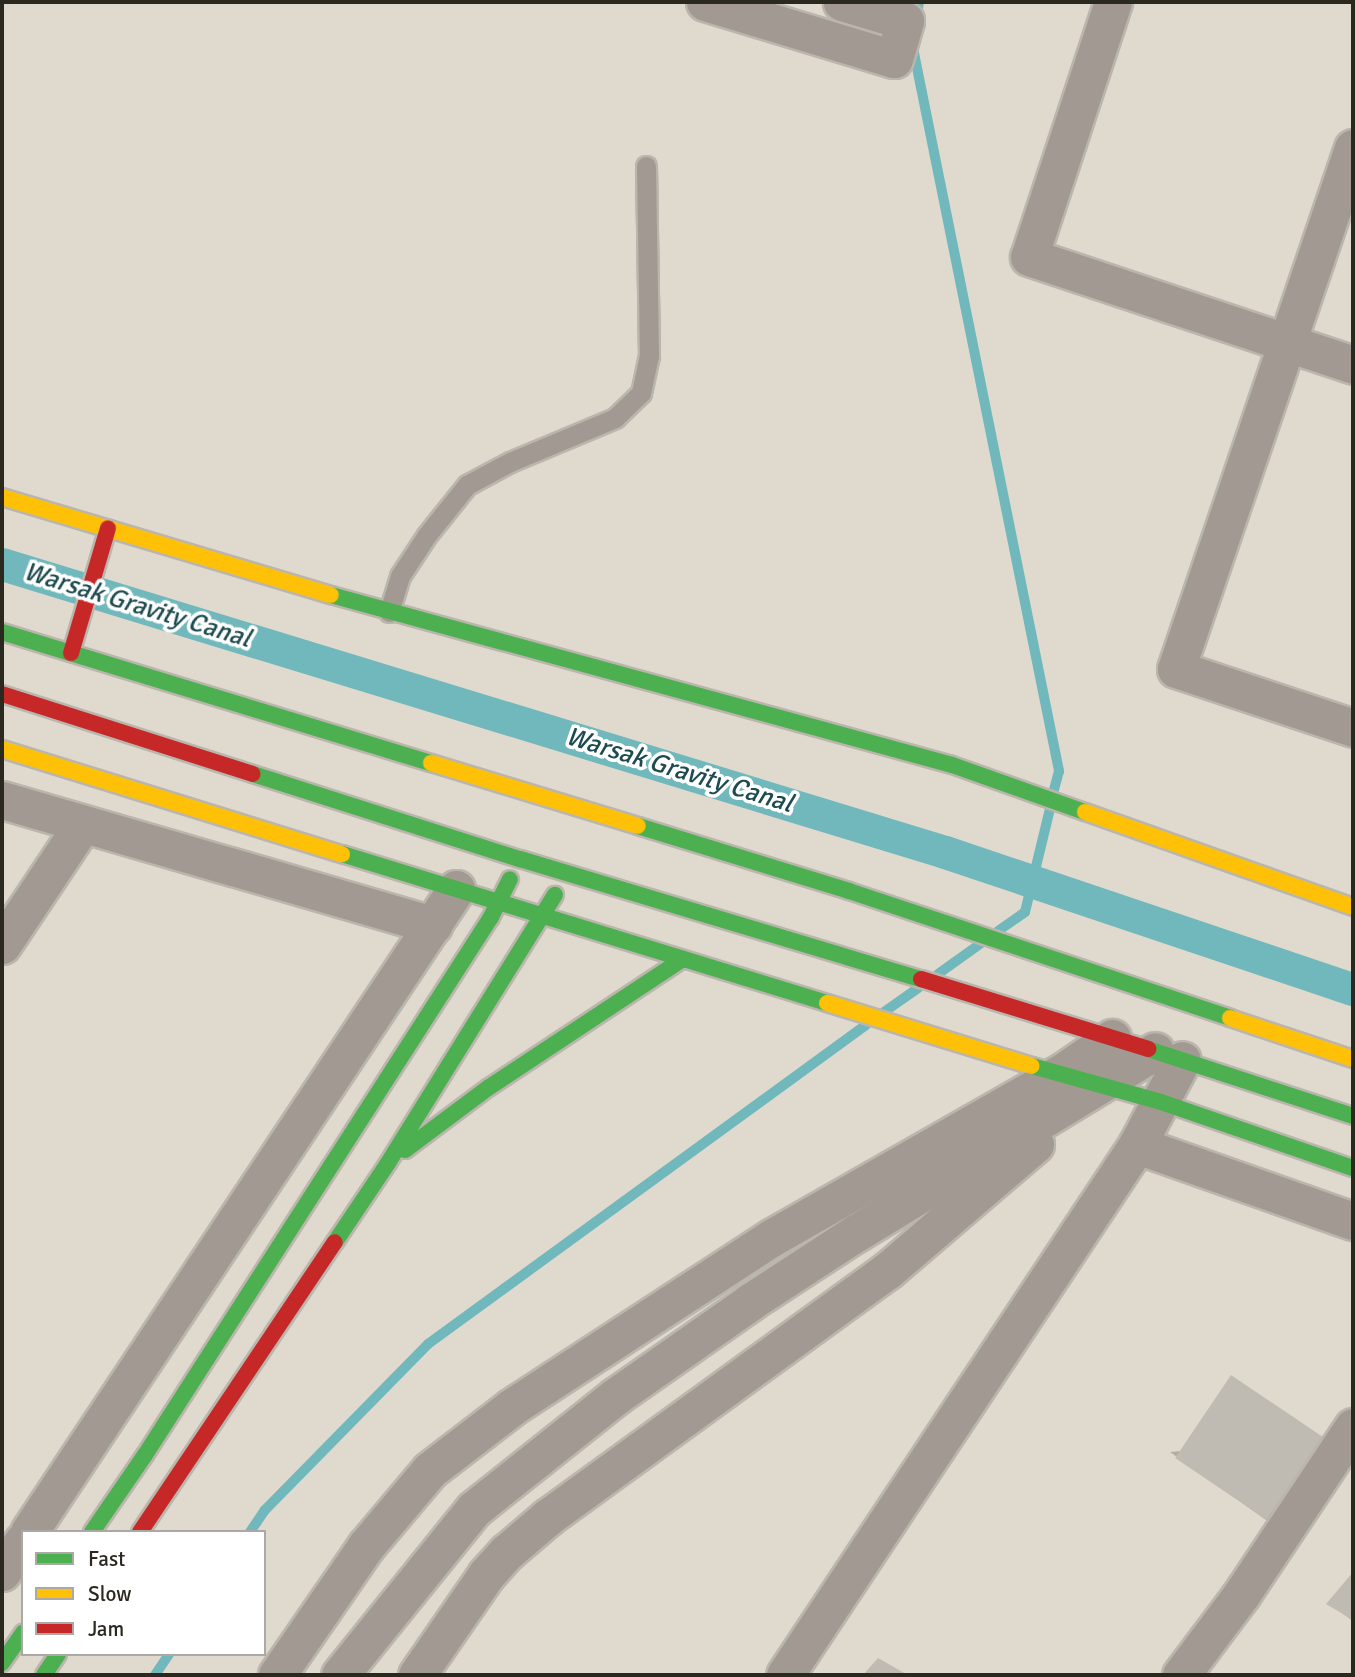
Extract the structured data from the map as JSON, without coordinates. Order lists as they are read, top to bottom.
{
  "water": ["Warsak Gravity Canal"],
  "legend": ["Fast", "Slow", "Jam"]
}
